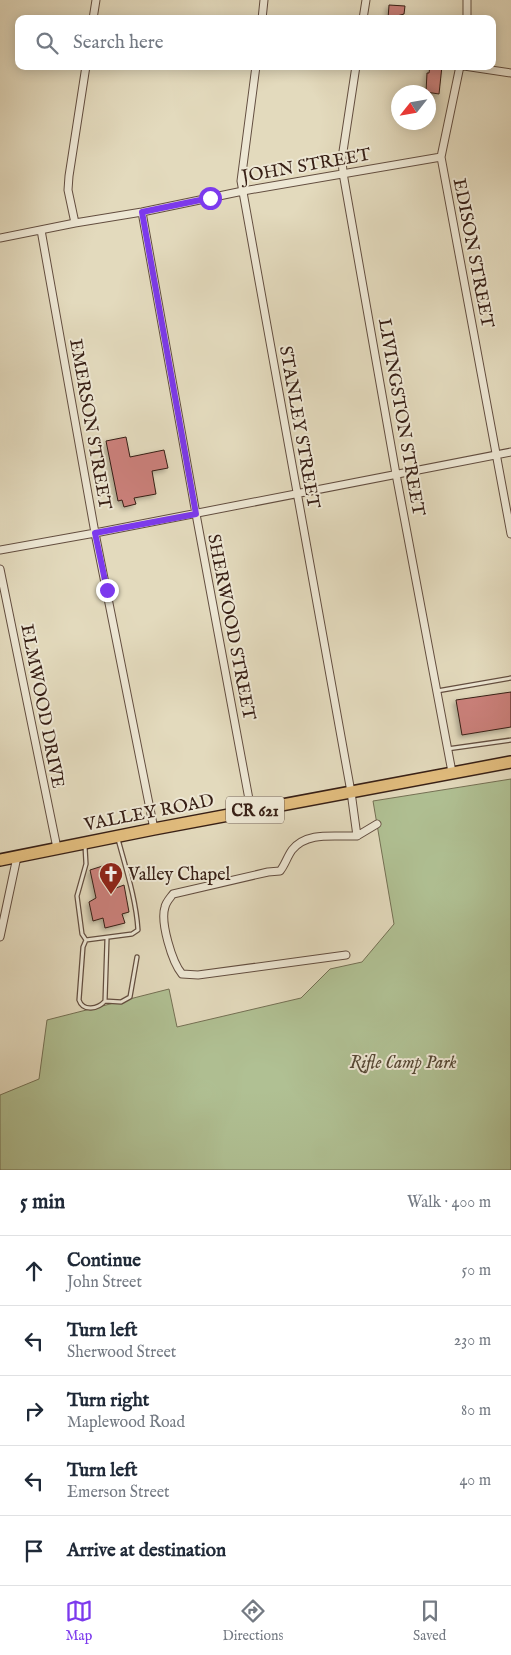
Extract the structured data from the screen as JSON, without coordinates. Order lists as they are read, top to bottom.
{
  "streets": {
    "main road": ["CR 621", "VALLEY ROAD"],
    "street": [
      "JOHN STREET",
      "EDISON STREET",
      "LIVINGSTON STREET",
      "EMERSON STREET",
      "STANLEY STREET",
      "SHERWOOD STREET",
      "ELMWOOD DRIVE"
    ]
  },
  "crossings": [
    ["JOHN STREET", "EDISON STREET"],
    ["JOHN STREET", "LIVINGSTON STREET"],
    ["JOHN STREET", "EMERSON STREET"],
    ["JOHN STREET", "STANLEY STREET"],
    ["JOHN STREET", "SHERWOOD STREET"],
    ["LIVINGSTON STREET", "VALLEY ROAD"],
    ["EMERSON STREET", "VALLEY ROAD"],
    ["STANLEY STREET", "VALLEY ROAD"],
    ["SHERWOOD STREET", "VALLEY ROAD"],
    ["ELMWOOD DRIVE", "VALLEY ROAD"]
  ],
  "parks": ["Rifle Camp Park"],
  "places": {
    "church": ["Valley Chapel"]
  },
  "north": "bottom left",
  "page": {
    "search": "Search here",
    "heading": ["5 min", "Walk · 400 m"],
    "list": [
      ["Continue", "John Street", "50 m"],
      ["Turn left", "Sherwood Street", "230 m"],
      ["Turn right", "Maplewood Road", "80 m"],
      ["Turn left", "Emerson Street", "40 m"],
      "Arrive at destination"
    ],
    "nav": ["Map", "Directions", "Saved"]
  }
}
